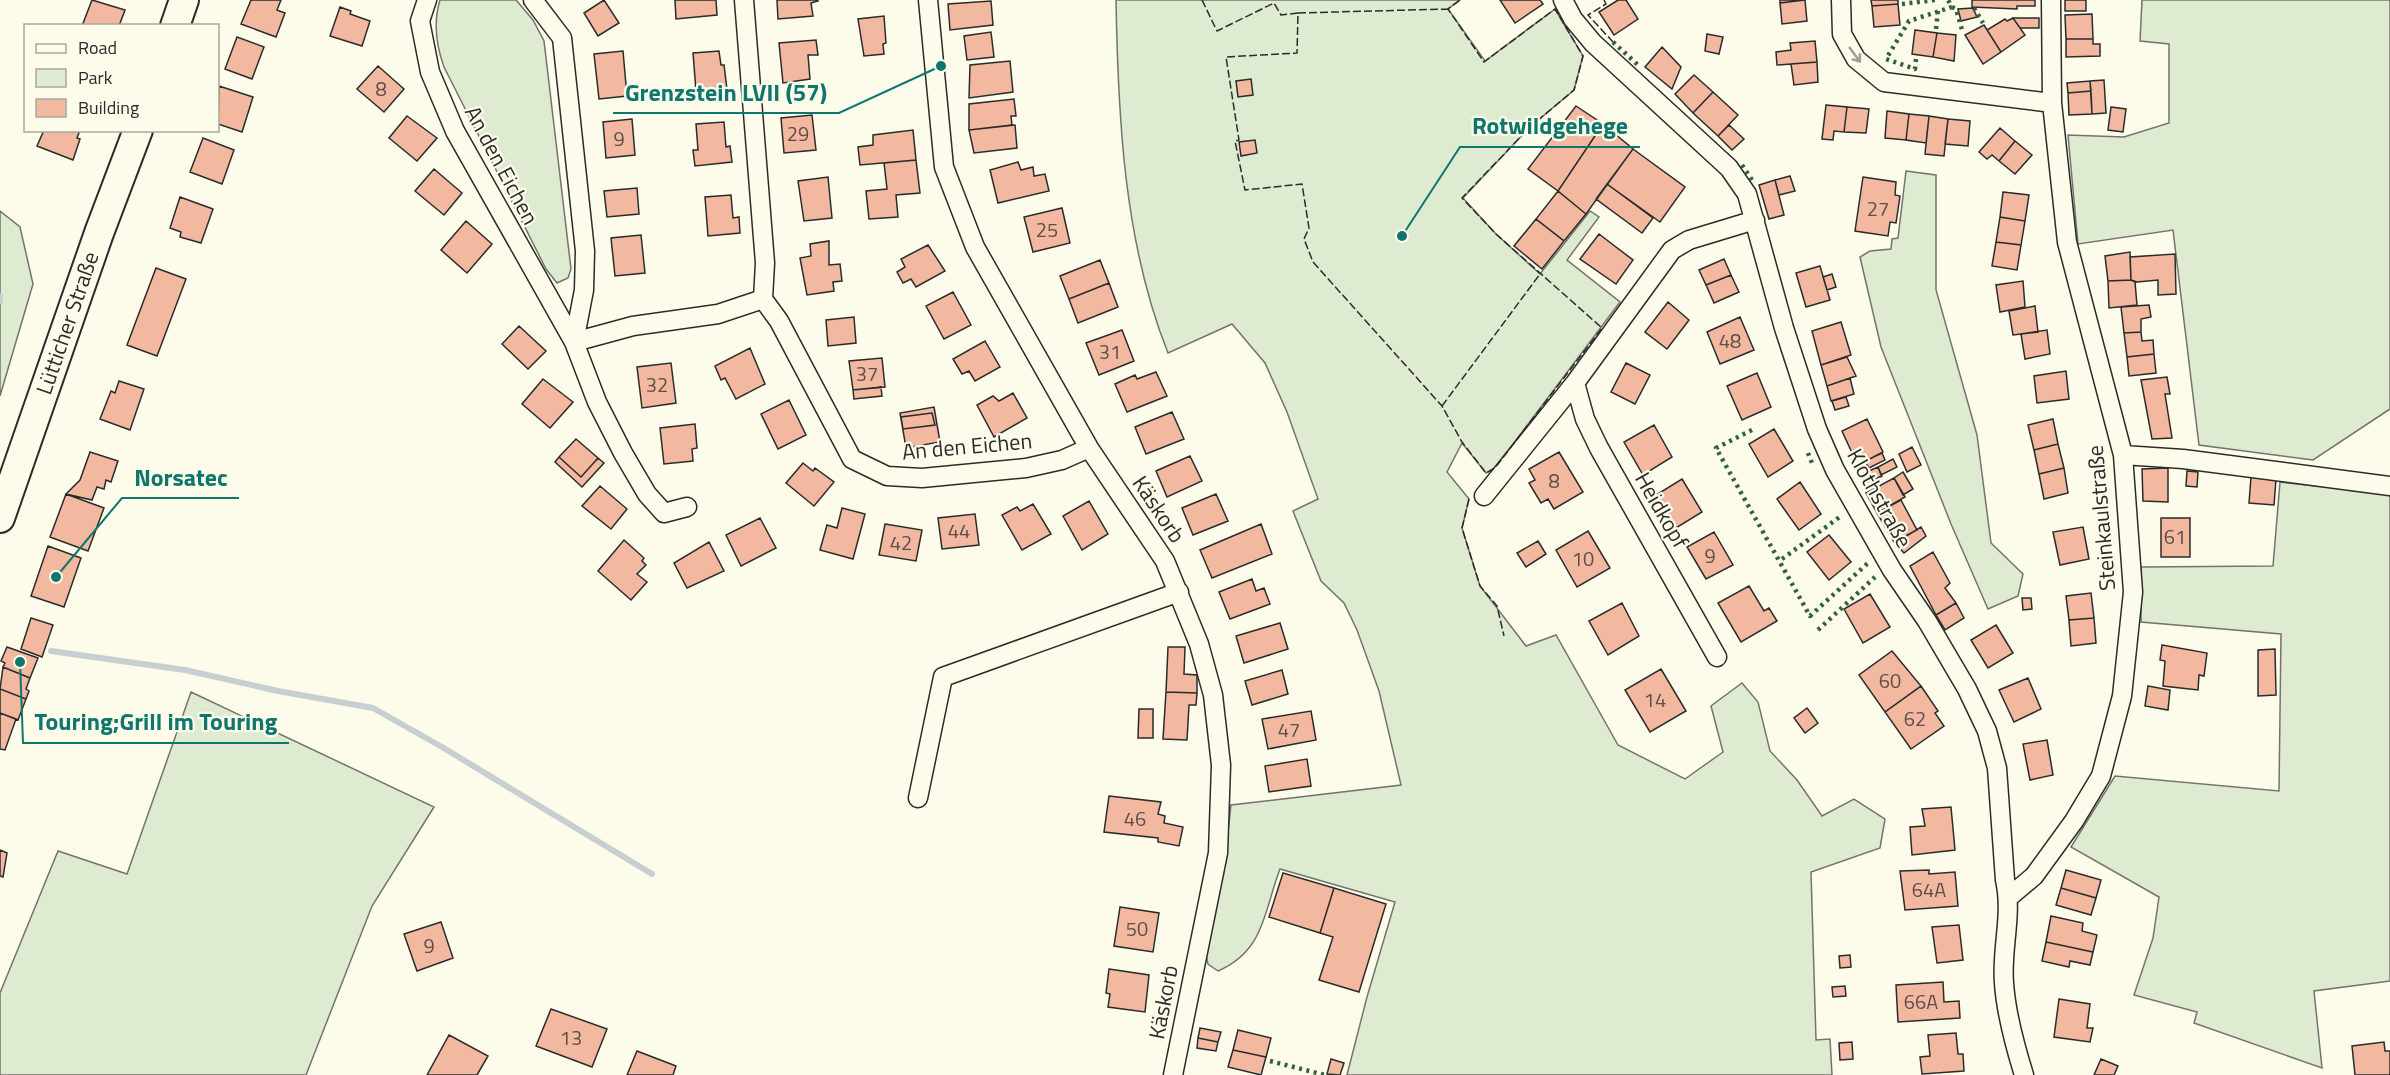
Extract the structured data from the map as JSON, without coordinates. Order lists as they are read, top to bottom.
{
  "streets": {
    "main road": ["Lütticher Straße"],
    "street": [
      "An den Eichen",
      "Klothstraße",
      "Käskorb",
      "Heidkopf",
      "Steinkaulstraße"
    ]
  },
  "crossings": [
    ["An den Eichen", "Käskorb"],
    ["Klothstraße", "Steinkaulstraße"]
  ],
  "places": [
    "Grenzstein LVII (57)",
    "Rotwildgehege",
    "Norsatec",
    "Touring;Grill im Touring"
  ],
  "house_numbers": [
    "8",
    "29",
    "9",
    "27",
    "25",
    "48",
    "31",
    "37",
    "32",
    "8",
    "44",
    "61",
    "42",
    "9",
    "10",
    "60",
    "14",
    "62",
    "47",
    "46",
    "64A",
    "50",
    "9",
    "66A",
    "13"
  ],
  "legend": ["Road", "Park", "Building"]
}
